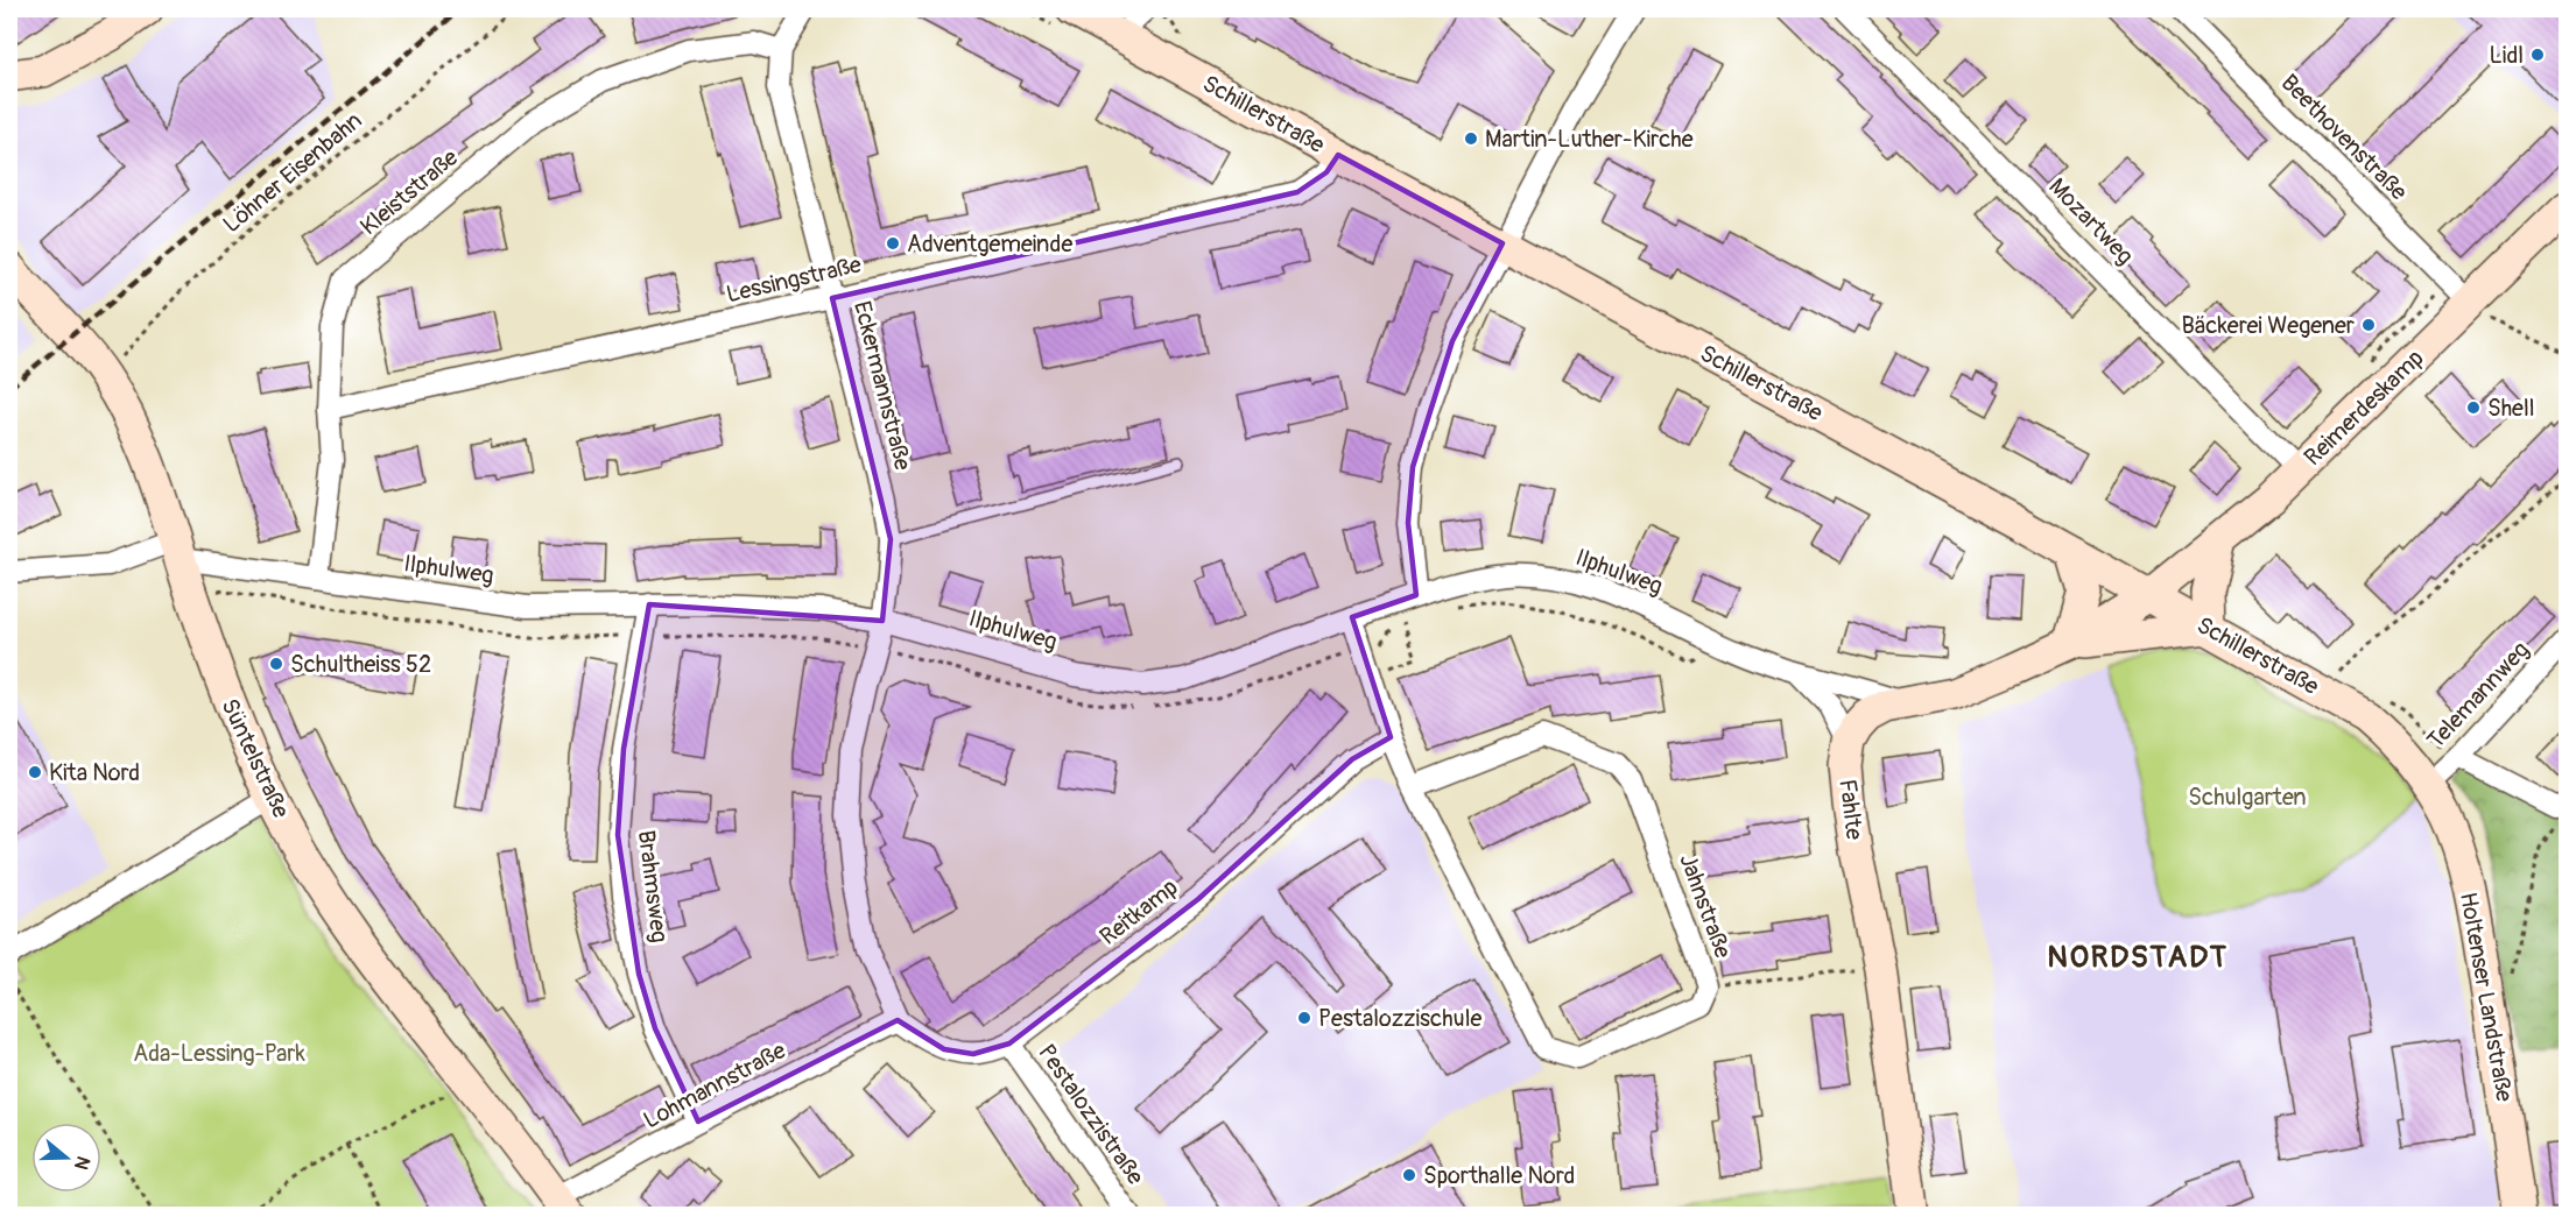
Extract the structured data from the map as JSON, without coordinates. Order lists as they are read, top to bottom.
{
  "streets": {
    "main road": [
      "Schillerstraße",
      "Reimerdeskamp",
      "Süntelstraße",
      "Fahlte",
      "Holtenser Landstraße"
    ],
    "street": [
      "Beethovenstraße",
      "Kleiststraße",
      "Mozartweg",
      "Lessingstraße",
      "Eckermannstraße",
      "Ilphulweg",
      "Telemannweg",
      "Brahmsweg",
      "Jahnstraße",
      "Reitkamp",
      "Lohmannstraße",
      "Pestalozzistraße"
    ],
    "path": ["Löhner Eisenbahn"]
  },
  "crossings": [
    ["Schillerstraße", "Lessingstraße"],
    ["Schillerstraße", "Reimerdeskamp"],
    ["Schillerstraße", "Telemannweg"],
    ["Schillerstraße", "Holtenser Landstraße"],
    ["Beethovenstraße", "Reimerdeskamp"],
    ["Löhner Eisenbahn", "Süntelstraße"],
    ["Kleiststraße", "Lessingstraße"],
    ["Kleiststraße", "Eckermannstraße"],
    ["Kleiststraße", "Ilphulweg"],
    ["Mozartweg", "Reimerdeskamp"],
    ["Lessingstraße", "Eckermannstraße"],
    ["Eckermannstraße", "Ilphulweg"],
    ["Eckermannstraße", "Reitkamp"],
    ["Eckermannstraße", "Lohmannstraße"],
    ["Ilphulweg", "Süntelstraße"],
    ["Ilphulweg", "Fahlte"],
    ["Ilphulweg", "Brahmsweg"],
    ["Ilphulweg", "Jahnstraße"],
    ["Telemannweg", "Holtenser Landstraße"],
    ["Süntelstraße", "Lohmannstraße"],
    ["Brahmsweg", "Lohmannstraße"],
    ["Jahnstraße", "Reitkamp"],
    ["Reitkamp", "Lohmannstraße"],
    ["Reitkamp", "Pestalozzistraße"]
  ],
  "districts": ["NORDSTADT"],
  "parks": ["Schulgarten", "Ada-Lessing-Park"],
  "places": [
    "Lidl",
    "Martin-Luther-Kirche",
    "Adventgemeinde",
    "Bäckerei Wegener",
    "Shell",
    "Schultheiss 52",
    "Kita Nord",
    "Pestalozzischule",
    "Sporthalle Nord"
  ],
  "north": "right"
}
